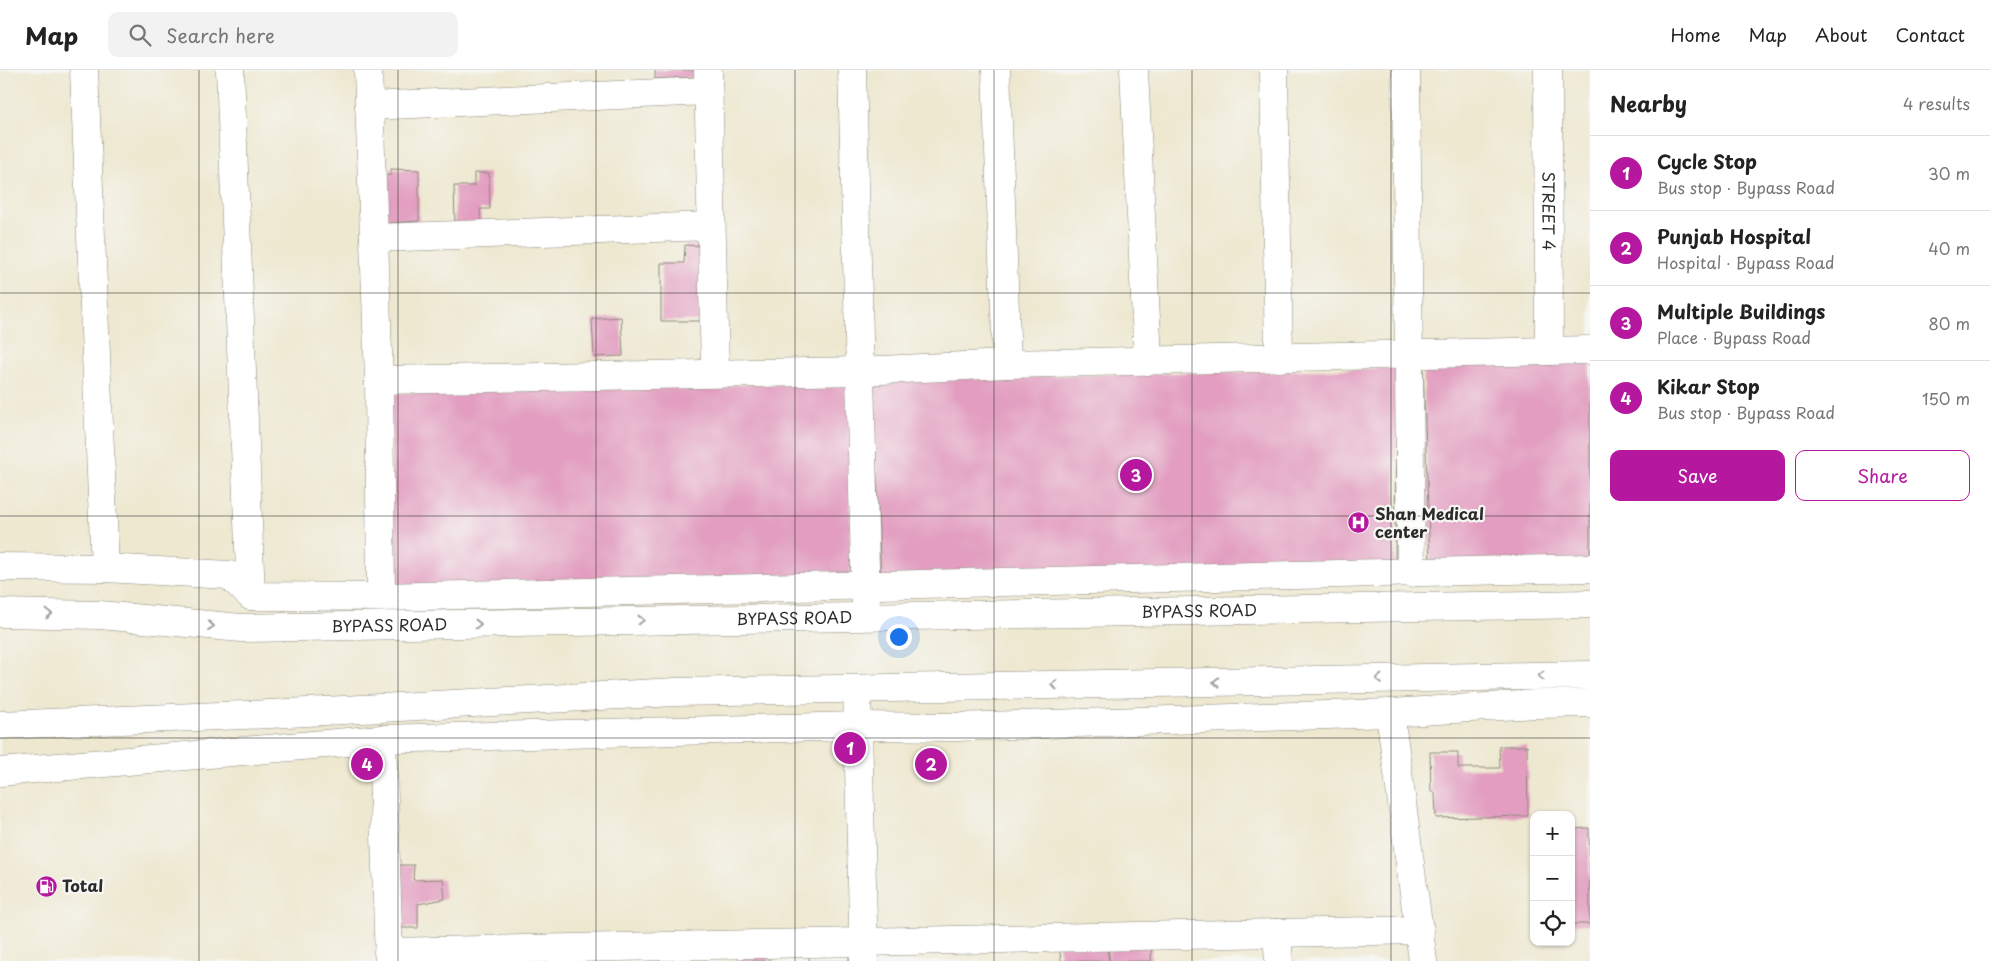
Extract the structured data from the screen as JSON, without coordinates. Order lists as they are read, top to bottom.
{
  "streets": {
    "street": ["STREET 4", "BYPASS ROAD"]
  },
  "places": {
    "hospital": ["Shan Medical center"],
    "fuel station": ["Total"]
  },
  "page": {
    "header": "Map",
    "search": "Search here",
    "nav": [
      "Home",
      "Map",
      "About",
      "Contact"
    ],
    "heading": ["Nearby", "4 results"],
    "list": [
      {
        "mark": "1",
        "name": "Cycle Stop",
        "note": "Bus stop · Bypass Road",
        "value": "30 m"
      },
      {
        "mark": "2",
        "name": "Punjab Hospital",
        "note": "Hospital · Bypass Road",
        "value": "40 m"
      },
      {
        "mark": "3",
        "name": "Multiple Buildings",
        "note": "Place · Bypass Road",
        "value": "80 m"
      },
      {
        "mark": "4",
        "name": "Kikar Stop",
        "note": "Bus stop · Bypass Road",
        "value": "150 m"
      }
    ],
    "buttons": ["Save", "Share"],
    "pins": [
      "3",
      "1",
      "2",
      "4"
    ],
    "map_buttons": ["+", "−"]
  }
}
